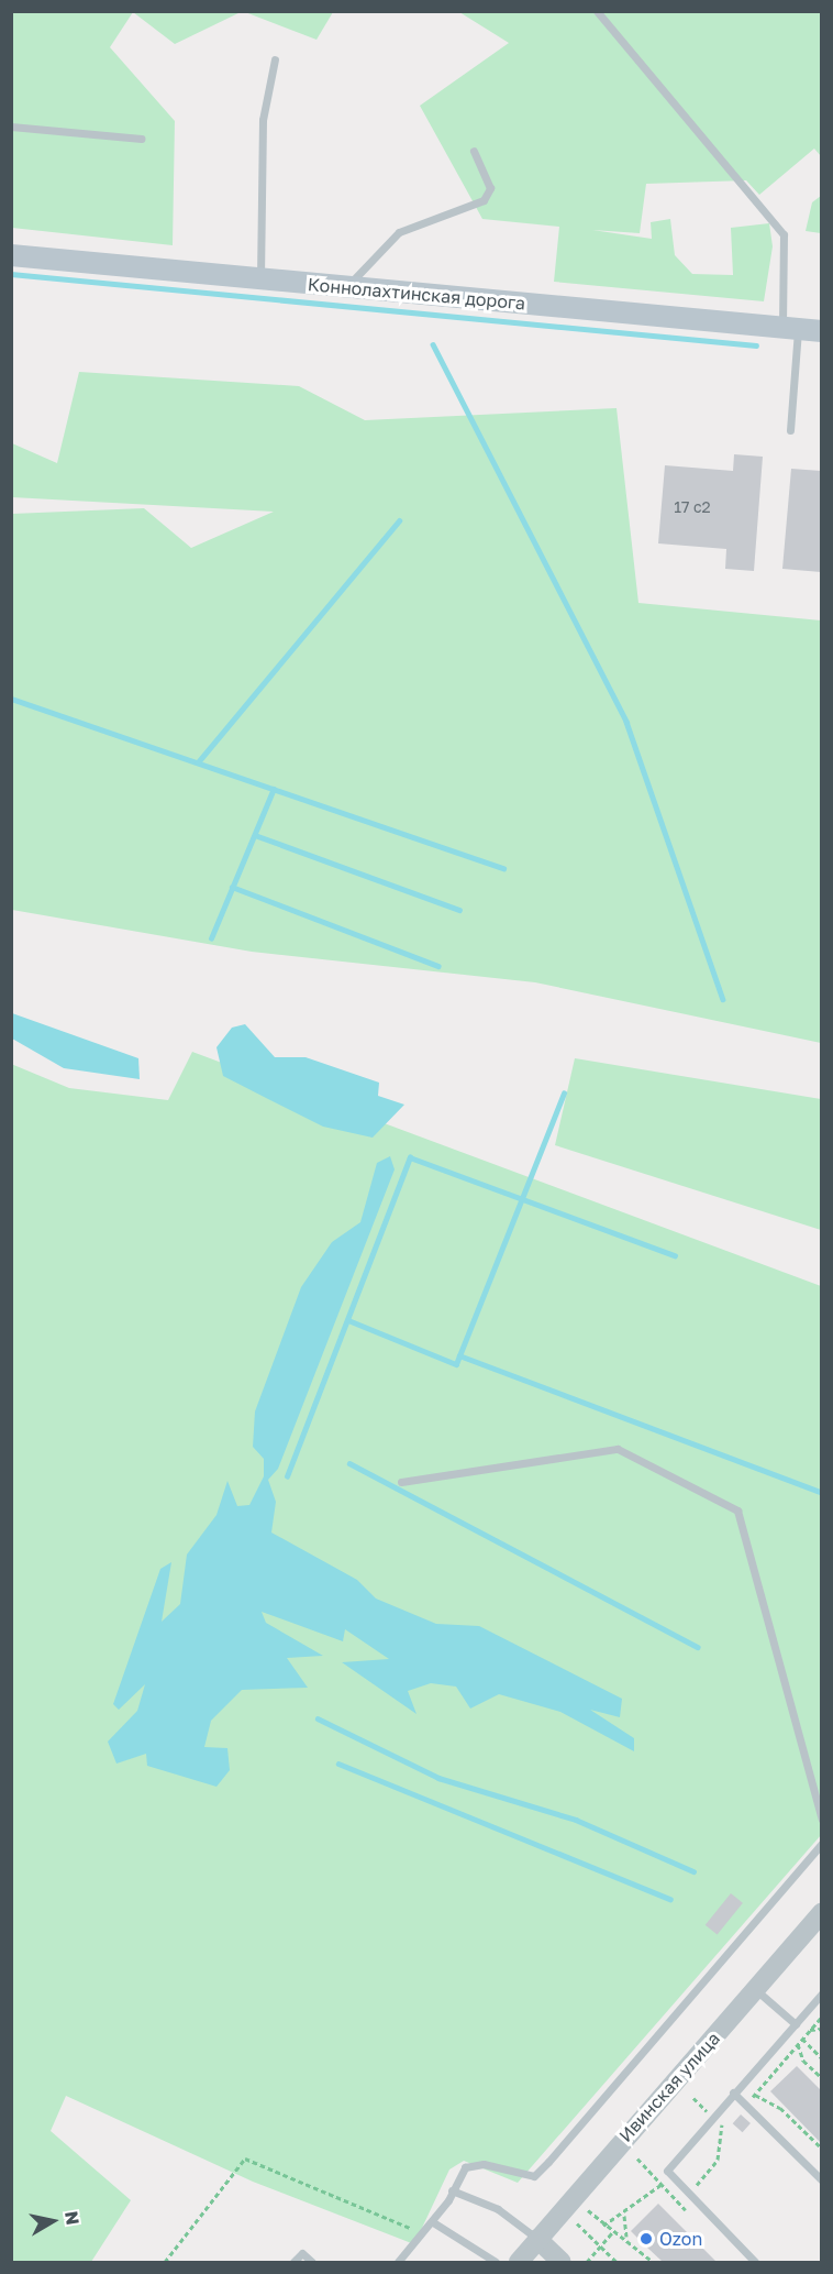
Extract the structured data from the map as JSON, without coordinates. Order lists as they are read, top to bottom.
{
  "streets": {
    "main road": ["Коннолахтинская дорога"],
    "street": ["Ивинская улица"]
  },
  "places": ["Ozon"],
  "house_numbers": ["17 с2"],
  "north": "right"
}
